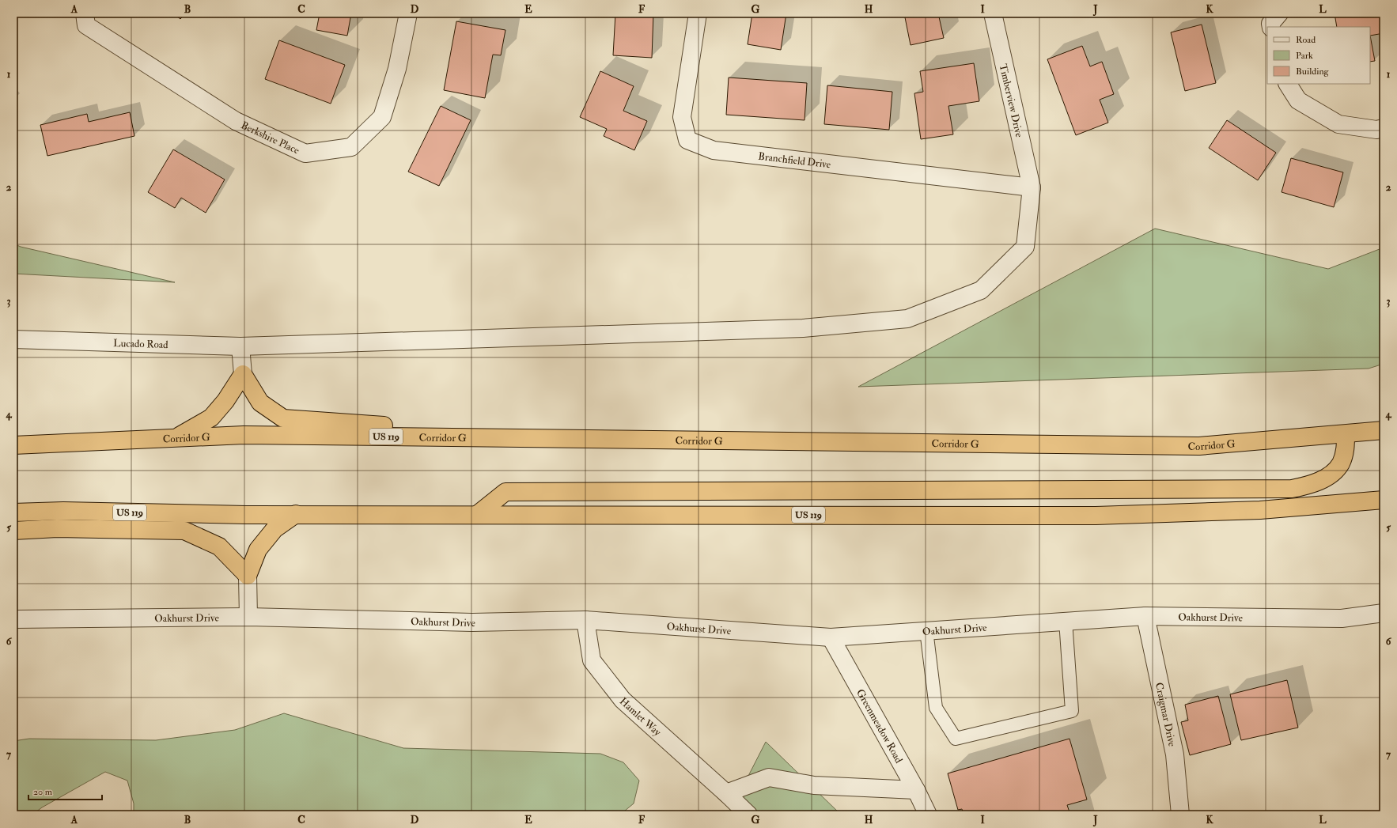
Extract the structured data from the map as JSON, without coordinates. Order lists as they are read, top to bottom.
{
  "streets": {
    "highway": ["US 119", "Corridor G"],
    "street": [
      "Timberview Drive",
      "Berkshire Place",
      "Branchfield Drive",
      "Lucado Road",
      "Oakhurst Drive",
      "Craigmar Drive",
      "Hamlet Way",
      "Greenmeadow Road"
    ]
  },
  "crossings": [
    ["Timberview Drive", "Branchfield Drive"],
    ["Timberview Drive", "Lucado Road"],
    ["Oakhurst Drive", "Craigmar Drive"],
    ["Oakhurst Drive", "Hamlet Way"],
    ["Oakhurst Drive", "Greenmeadow Road"]
  ],
  "legend": ["Road", "Park", "Building"],
  "scale_bar": "20 m",
  "grid": {
    "columns": [
      "A",
      "B",
      "C",
      "D",
      "E",
      "F",
      "G",
      "H",
      "I",
      "J",
      "K",
      "L"
    ],
    "rows": [
      "1",
      "2",
      "3",
      "4",
      "5",
      "6",
      "7"
    ]
  }
}
